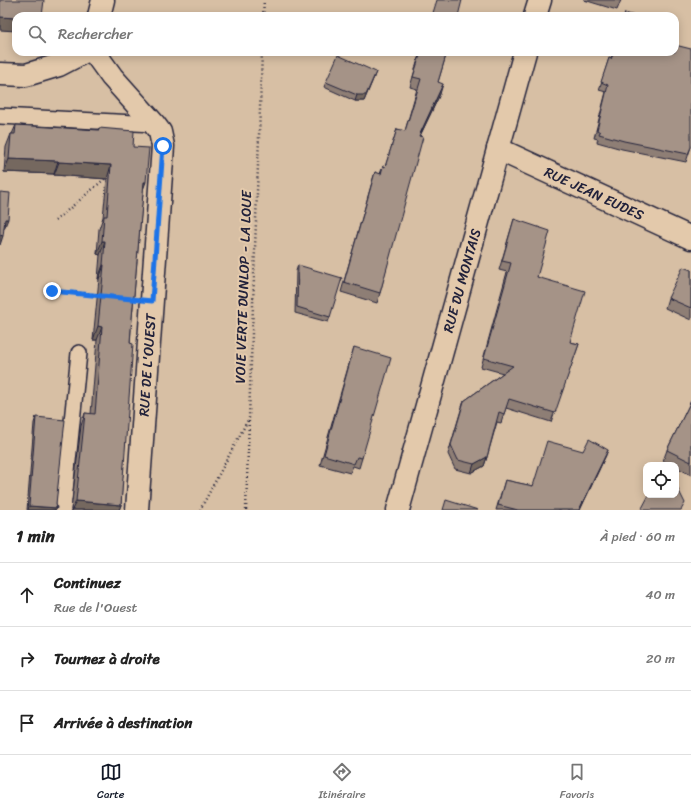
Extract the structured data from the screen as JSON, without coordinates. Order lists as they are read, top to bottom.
{
  "streets": {
    "street": ["RUE JEAN EUDES", "RUE DU MONTAIS", "RUE DE L'OUEST"],
    "path": ["VOIE VERTE DUNLOP - LA LOUE"]
  },
  "crossings": [
    ["RUE JEAN EUDES", "RUE DU MONTAIS"]
  ],
  "page": {
    "search": "Rechercher",
    "heading": ["1 min", "À pied · 60 m"],
    "list": [
      ["Continuez", "Rue de l'Ouest", "40 m"],
      ["Tournez à droite", "20 m"],
      "Arrivée à destination"
    ],
    "nav": ["Carte", "Itinéraire", "Favoris"]
  }
}
